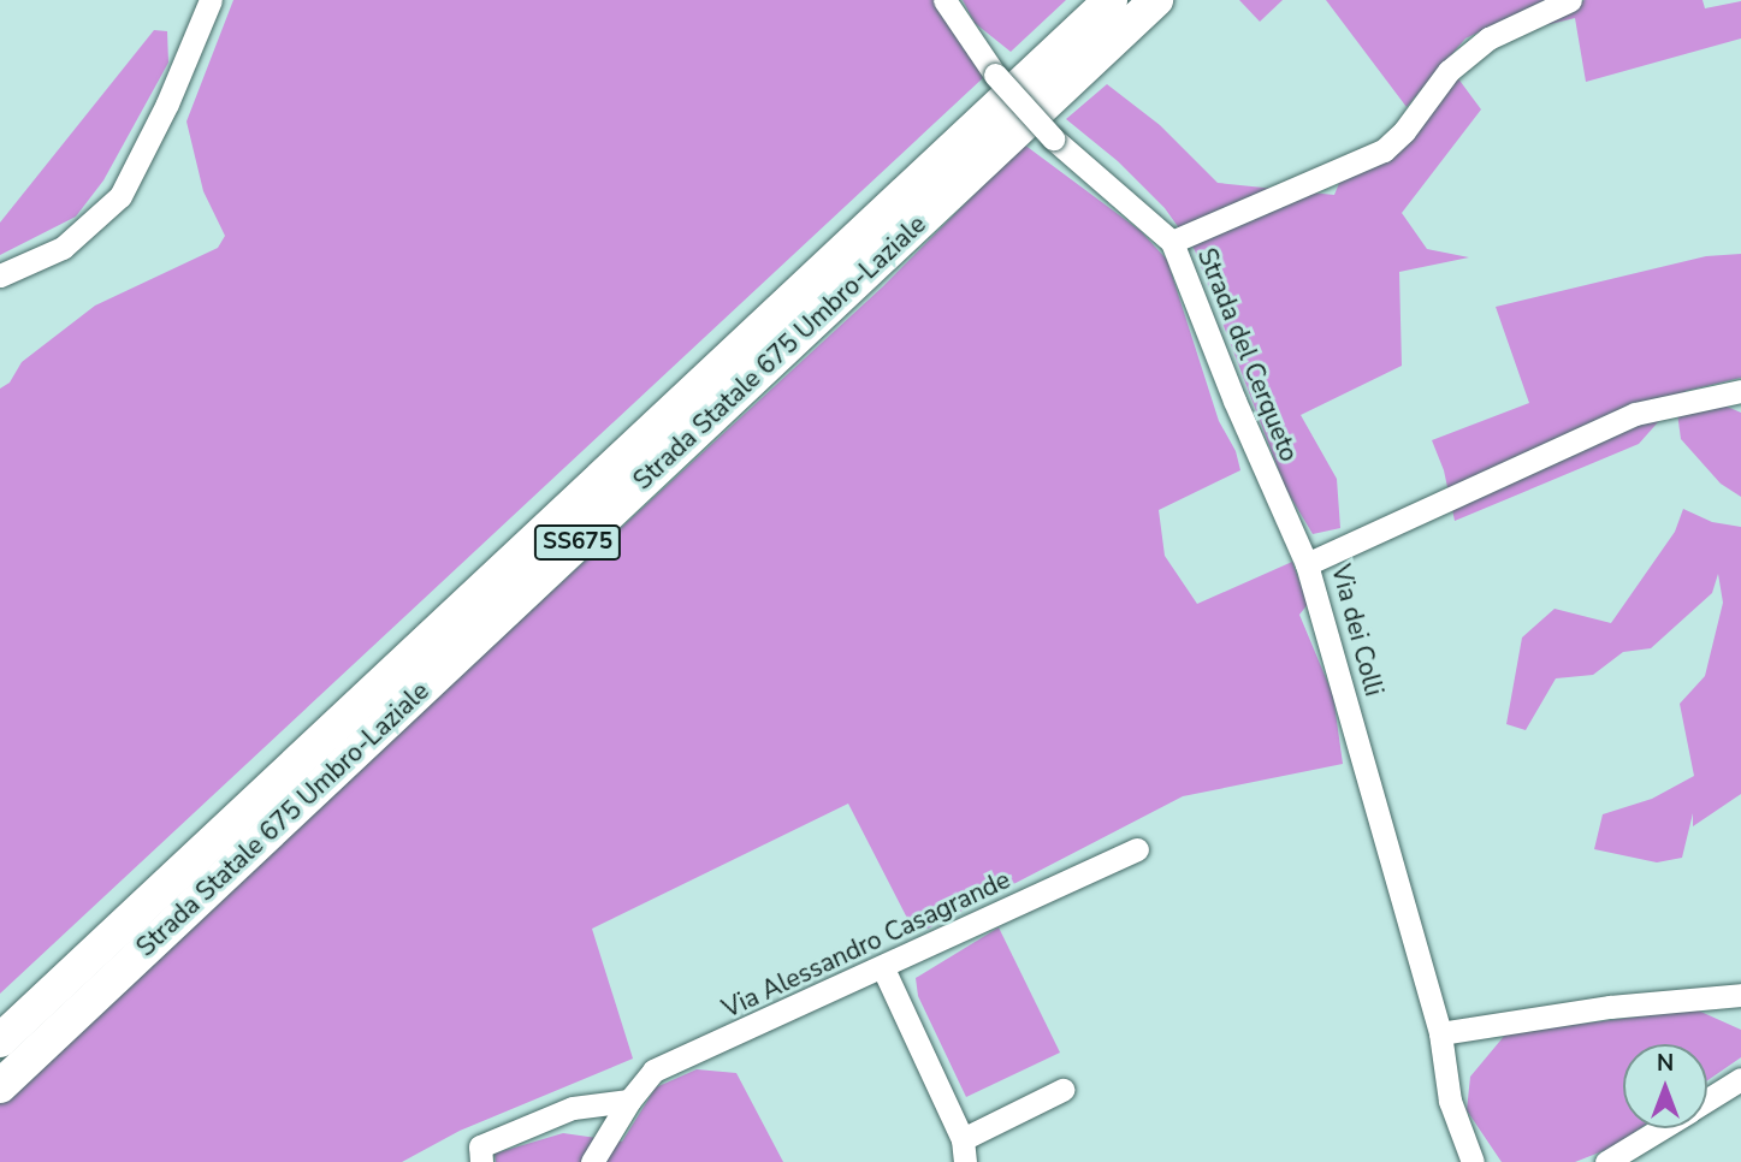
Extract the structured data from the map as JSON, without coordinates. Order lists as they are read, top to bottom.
{
  "streets": {
    "highway": ["Strada Statale 675 Umbro-Laziale", "SS675"],
    "street": ["Strada del Cerqueto", "Via dei Colli", "Via Alessandro Casagrande"]
  },
  "crossings": [
    ["Strada del Cerqueto", "Via dei Colli"]
  ],
  "north": "top"
}
